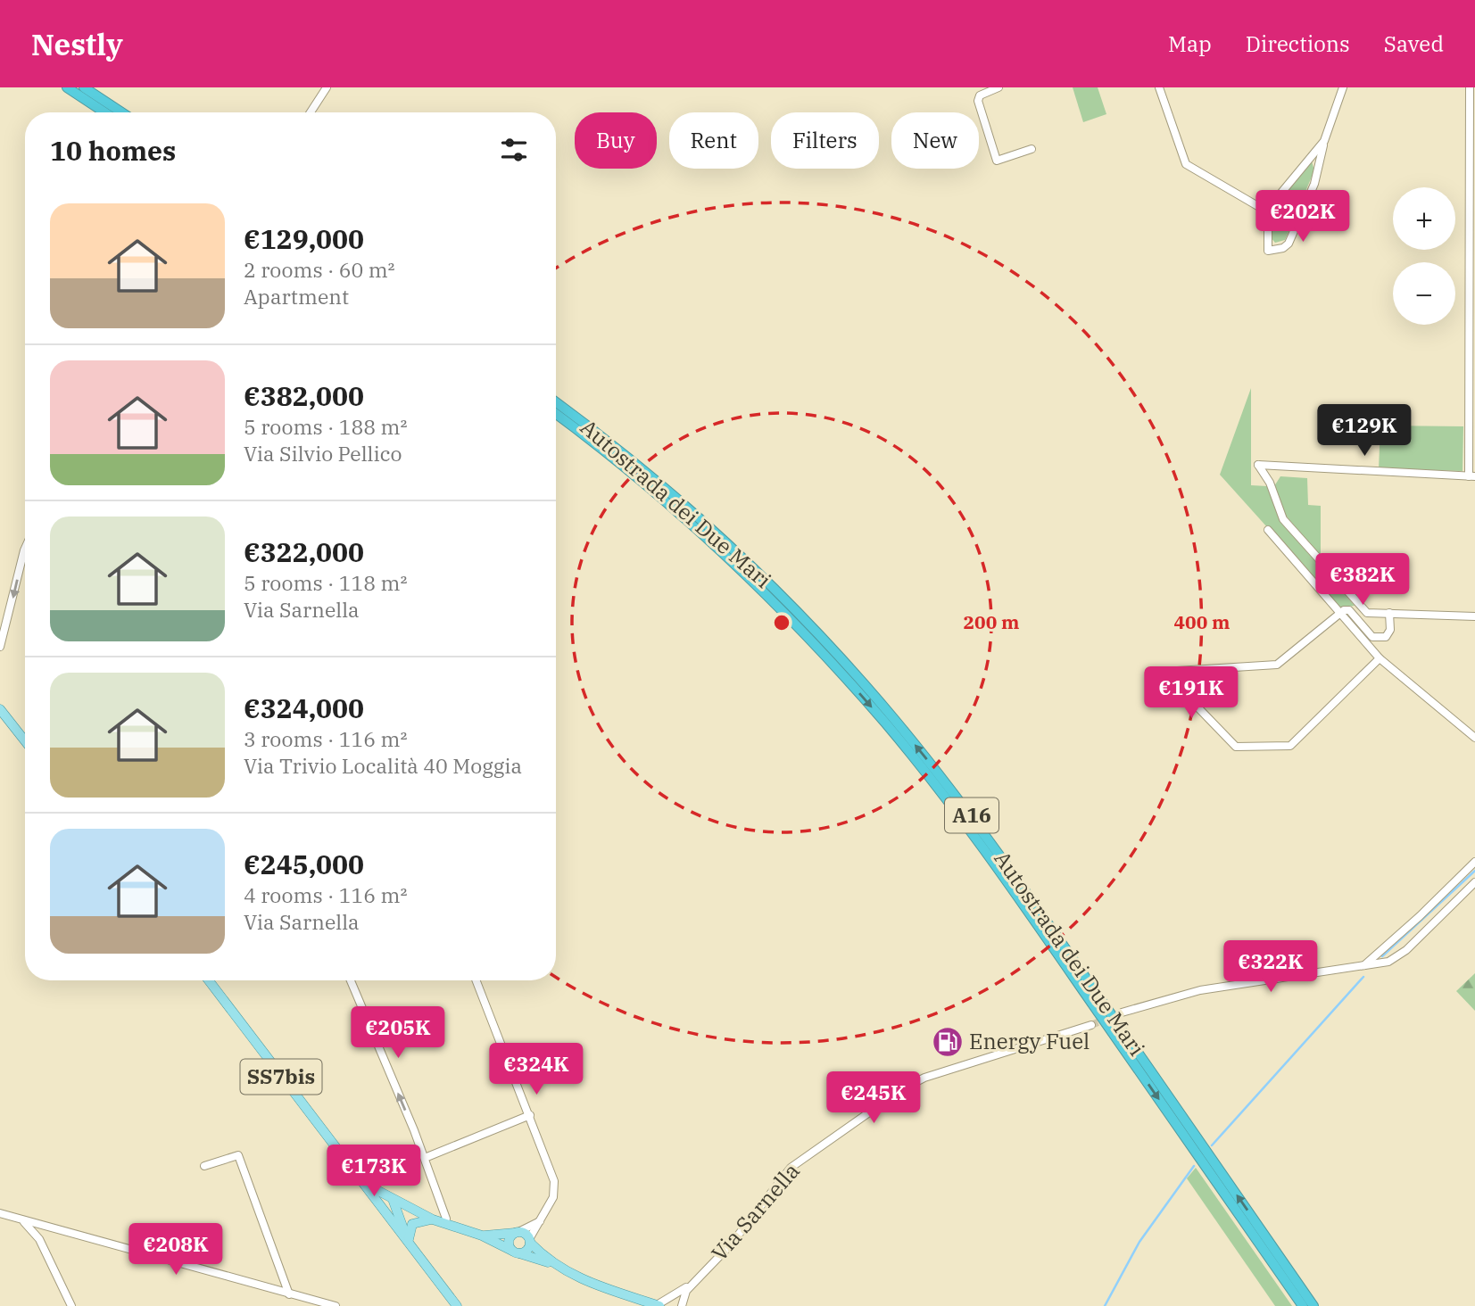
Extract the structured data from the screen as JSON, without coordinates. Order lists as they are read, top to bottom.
{
  "streets": {
    "highway": ["Autostrada dei Due Mari", "A16"],
    "main road": ["SS7bis"],
    "street": ["Via Sarnella"]
  },
  "places": {
    "fuel station": ["Energy Fuel"]
  },
  "page": {
    "header": "Nestly",
    "nav": ["Map", "Directions", "Saved"],
    "chip": [
      "Buy",
      "Rent",
      "Filters",
      "New"
    ],
    "heading": "10 homes",
    "map_buttons": ["+", "−"],
    "list": [
      {
        "name": "€129,000",
        "note": "2 rooms · 60 m² · Apartment"
      },
      {
        "name": "€382,000",
        "note": "5 rooms · 188 m² · Via Silvio Pellico"
      },
      {
        "name": "€322,000",
        "note": "5 rooms · 118 m² · Via Sarnella"
      },
      {
        "name": "€324,000",
        "note": "3 rooms · 116 m² · Via Trivio Località 40 Moggia"
      },
      {
        "name": "€245,000",
        "note": "4 rooms · 116 m² · Via Sarnella"
      }
    ],
    "price": [
      "€202K",
      "€129K",
      "€382K",
      "€191K",
      "€322K",
      "€205K",
      "€324K",
      "€245K",
      "€173K",
      "€208K"
    ]
  },
  "rings": ["200 m", "400 m"]
}
